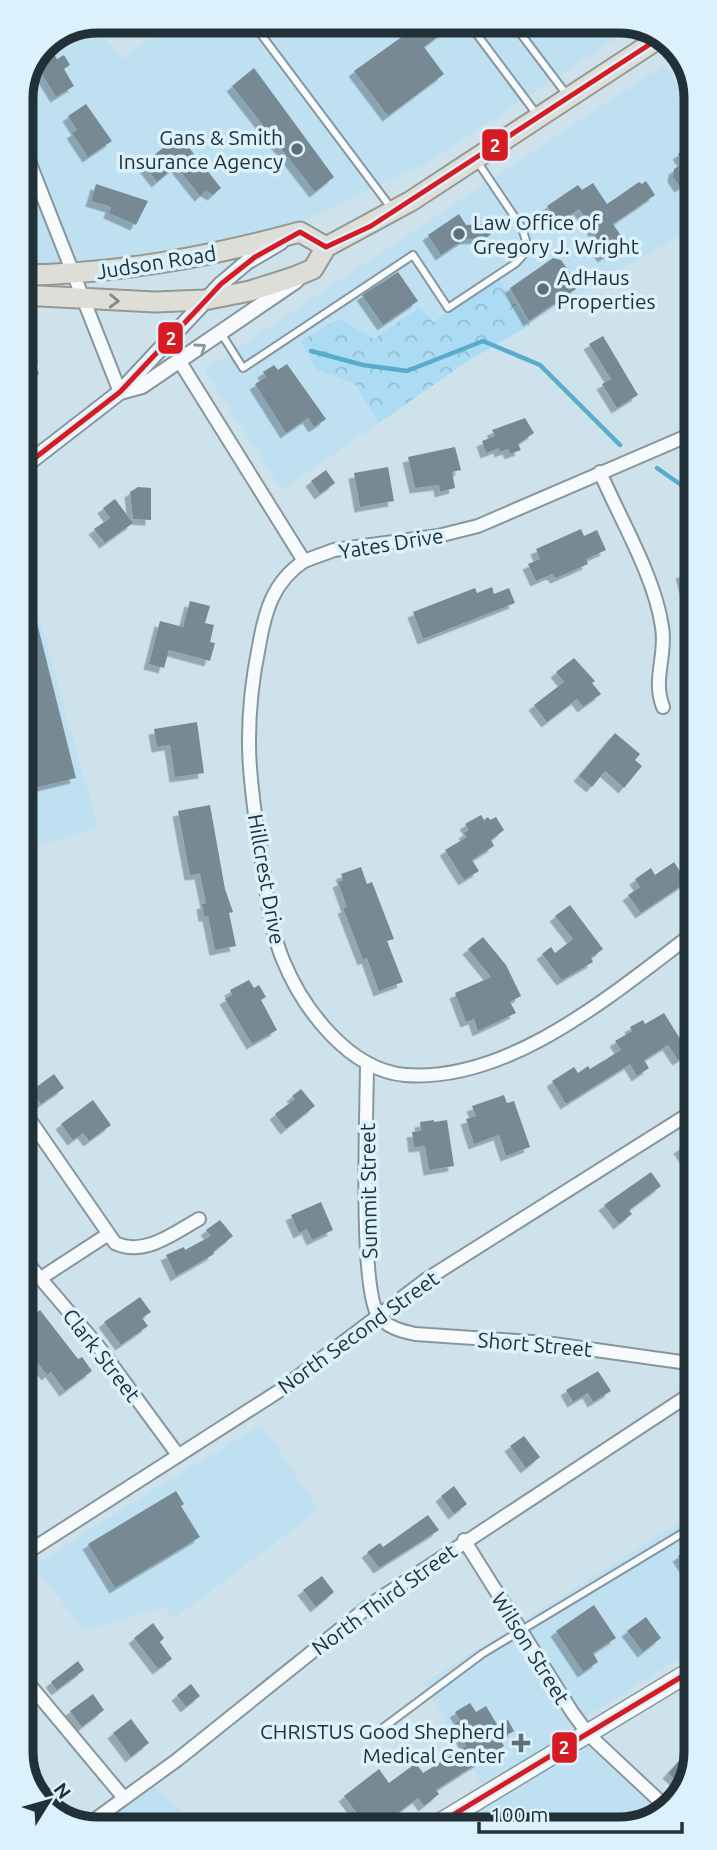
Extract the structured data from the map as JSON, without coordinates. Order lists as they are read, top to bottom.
{
  "streets": {
    "main road": ["Judson Road"],
    "street": [
      "Yates Drive",
      "Hillcrest Drive",
      "Summit Street",
      "North Second Street",
      "Short Street",
      "Clark Street",
      "North Third Street",
      "Wilson Street"
    ]
  },
  "crossings": [
    ["Yates Drive", "Hillcrest Drive"],
    ["Hillcrest Drive", "Summit Street"],
    ["Summit Street", "North Second Street"],
    ["Summit Street", "Short Street"],
    ["North Second Street", "Short Street"],
    ["North Second Street", "Clark Street"],
    ["North Third Street", "Wilson Street"]
  ],
  "places": {
    "other": ["Gans & Smith Insurance Agency", "Law Office of Gregory J. Wright", "AdHaus Properties"],
    "health": ["CHRISTUS Good Shepherd Medical Center"]
  },
  "lines": ["transit line 2"],
  "scale_bar": "100 m",
  "north": "top right"
}
